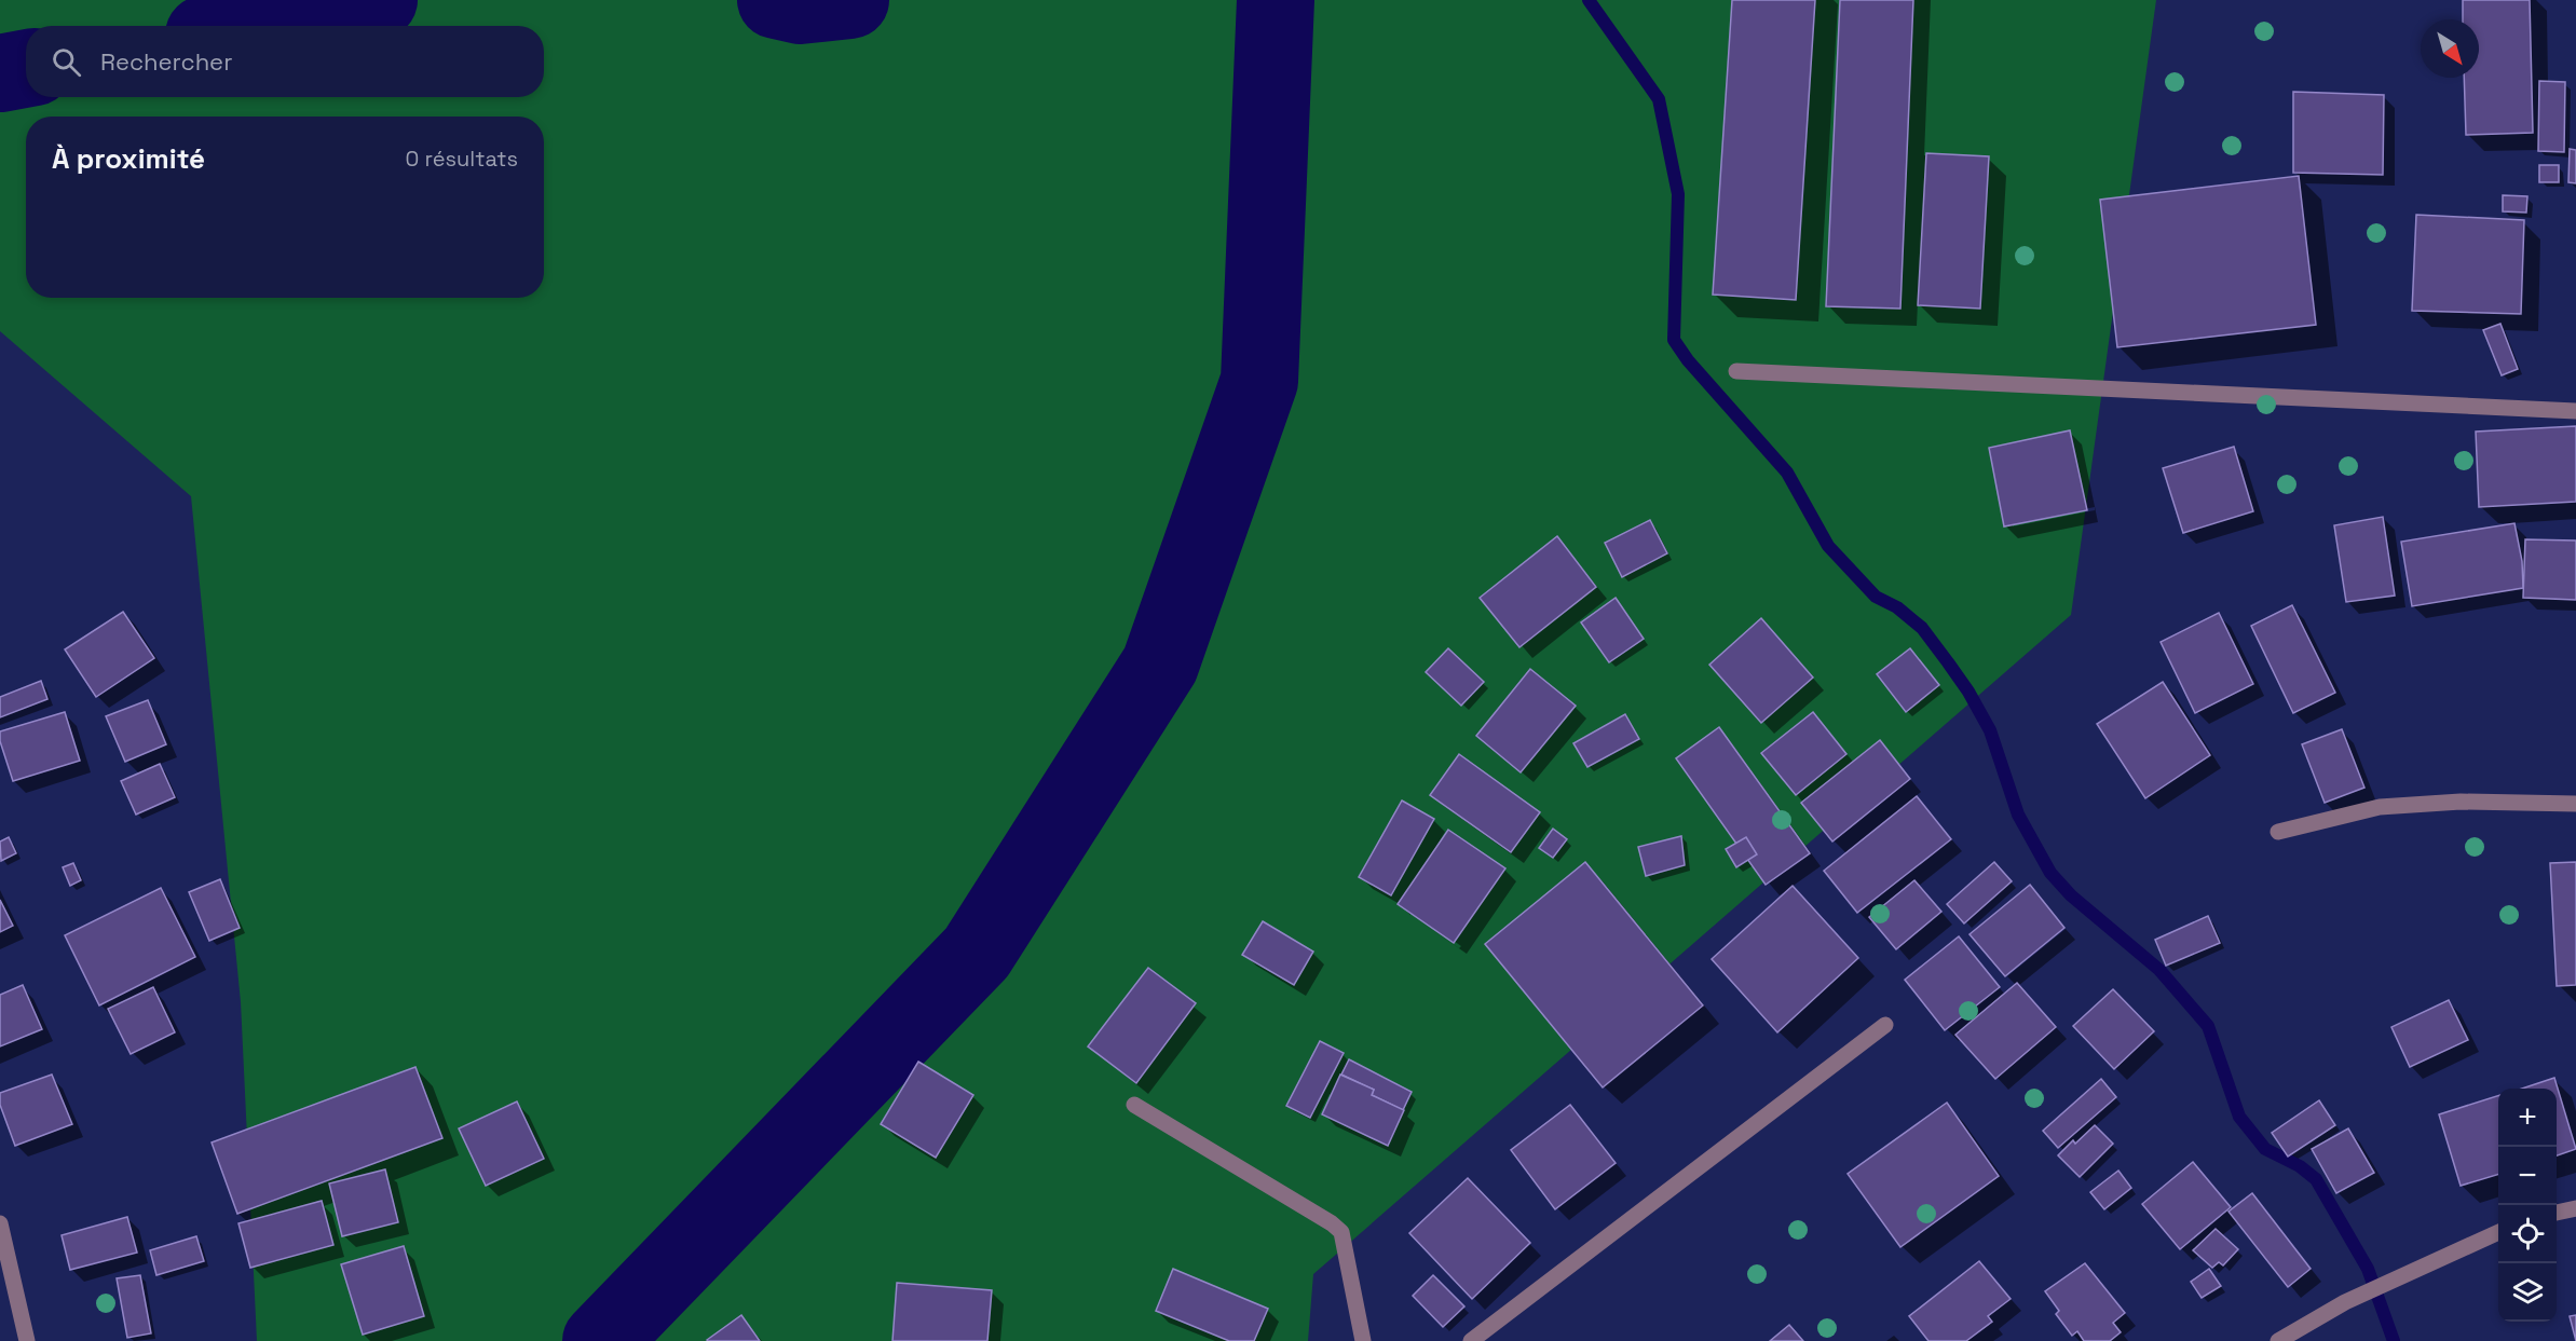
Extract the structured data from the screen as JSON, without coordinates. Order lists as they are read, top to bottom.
{
  "north": "bottom right",
  "page": {
    "search": "Rechercher",
    "heading": ["À proximité", "0 résultats"],
    "map_buttons": ["+", "−"]
  }
}
